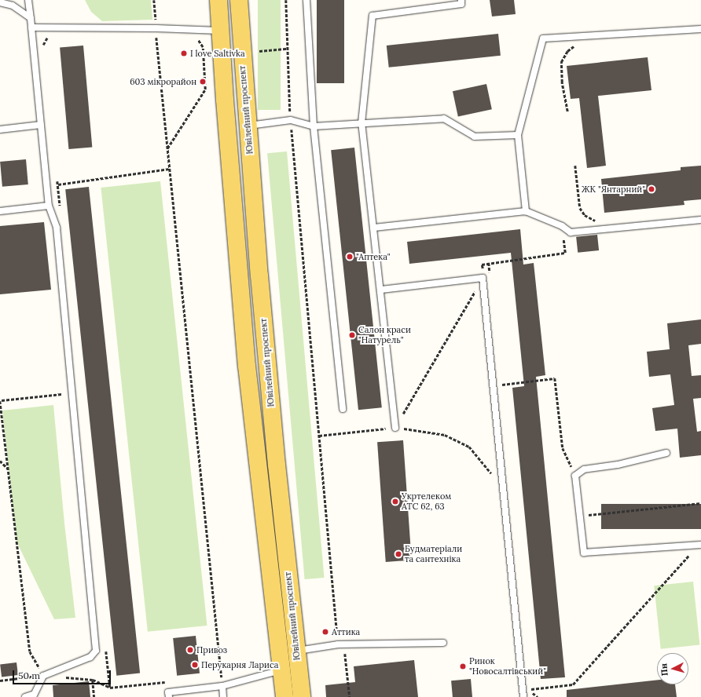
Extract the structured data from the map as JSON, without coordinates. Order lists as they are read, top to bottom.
{
  "streets": {
    "main road": ["Ювілейний проспект"]
  },
  "places": [
    "I love Saltivka",
    "603 мікрорайон",
    "ЖК \"Янтарний\"",
    "\"Аптека\"",
    "Салон краси \"Натурель\"",
    "Укртелеком АТС 62, 63",
    "Будматеріали та сантехніка",
    "Аттика",
    "Привоз",
    "Перукарня Лариса",
    "Ринок \"Новосалтівський\""
  ],
  "scale_bar": "50 m",
  "north": "left"
}
